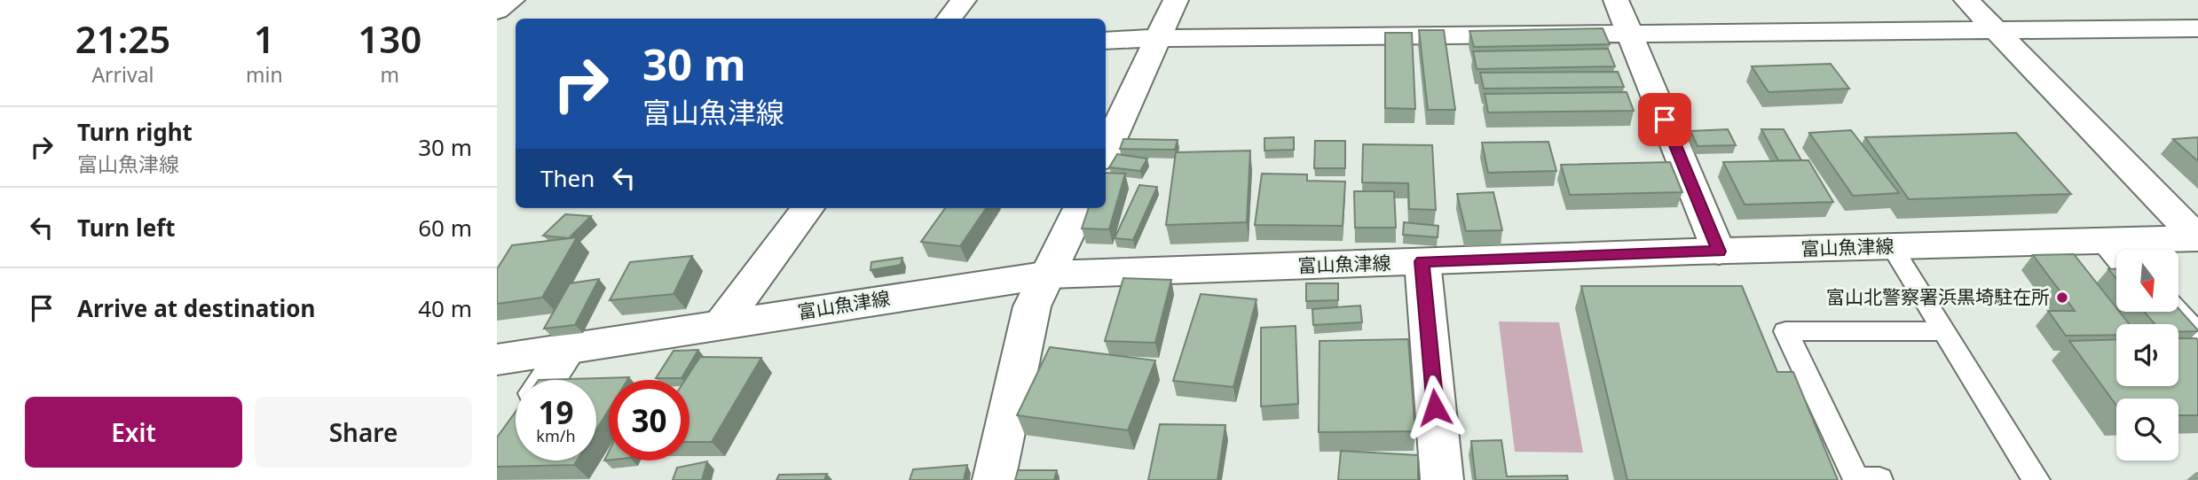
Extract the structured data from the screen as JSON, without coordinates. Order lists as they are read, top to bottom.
{
  "streets": {
    "street": ["富山魚津線"]
  },
  "places": ["富山北警察署浜黒埼駐在所"],
  "north": "bottom",
  "page": {
    "eta": [
      "21:25",
      "Arrival",
      "1",
      "min",
      "130",
      "m"
    ],
    "turn": ["30 m", "富山魚津線"],
    "list": [
      {
        "name": "Turn right",
        "note": "富山魚津線",
        "value": "30 m"
      },
      {
        "name": "Turn left",
        "value": "60 m"
      },
      {
        "name": "Arrive at destination",
        "value": "40 m"
      }
    ],
    "then": "Then",
    "speed": "19 km/h",
    "limit": "30",
    "buttons": ["Exit", "Share"]
  }
}
